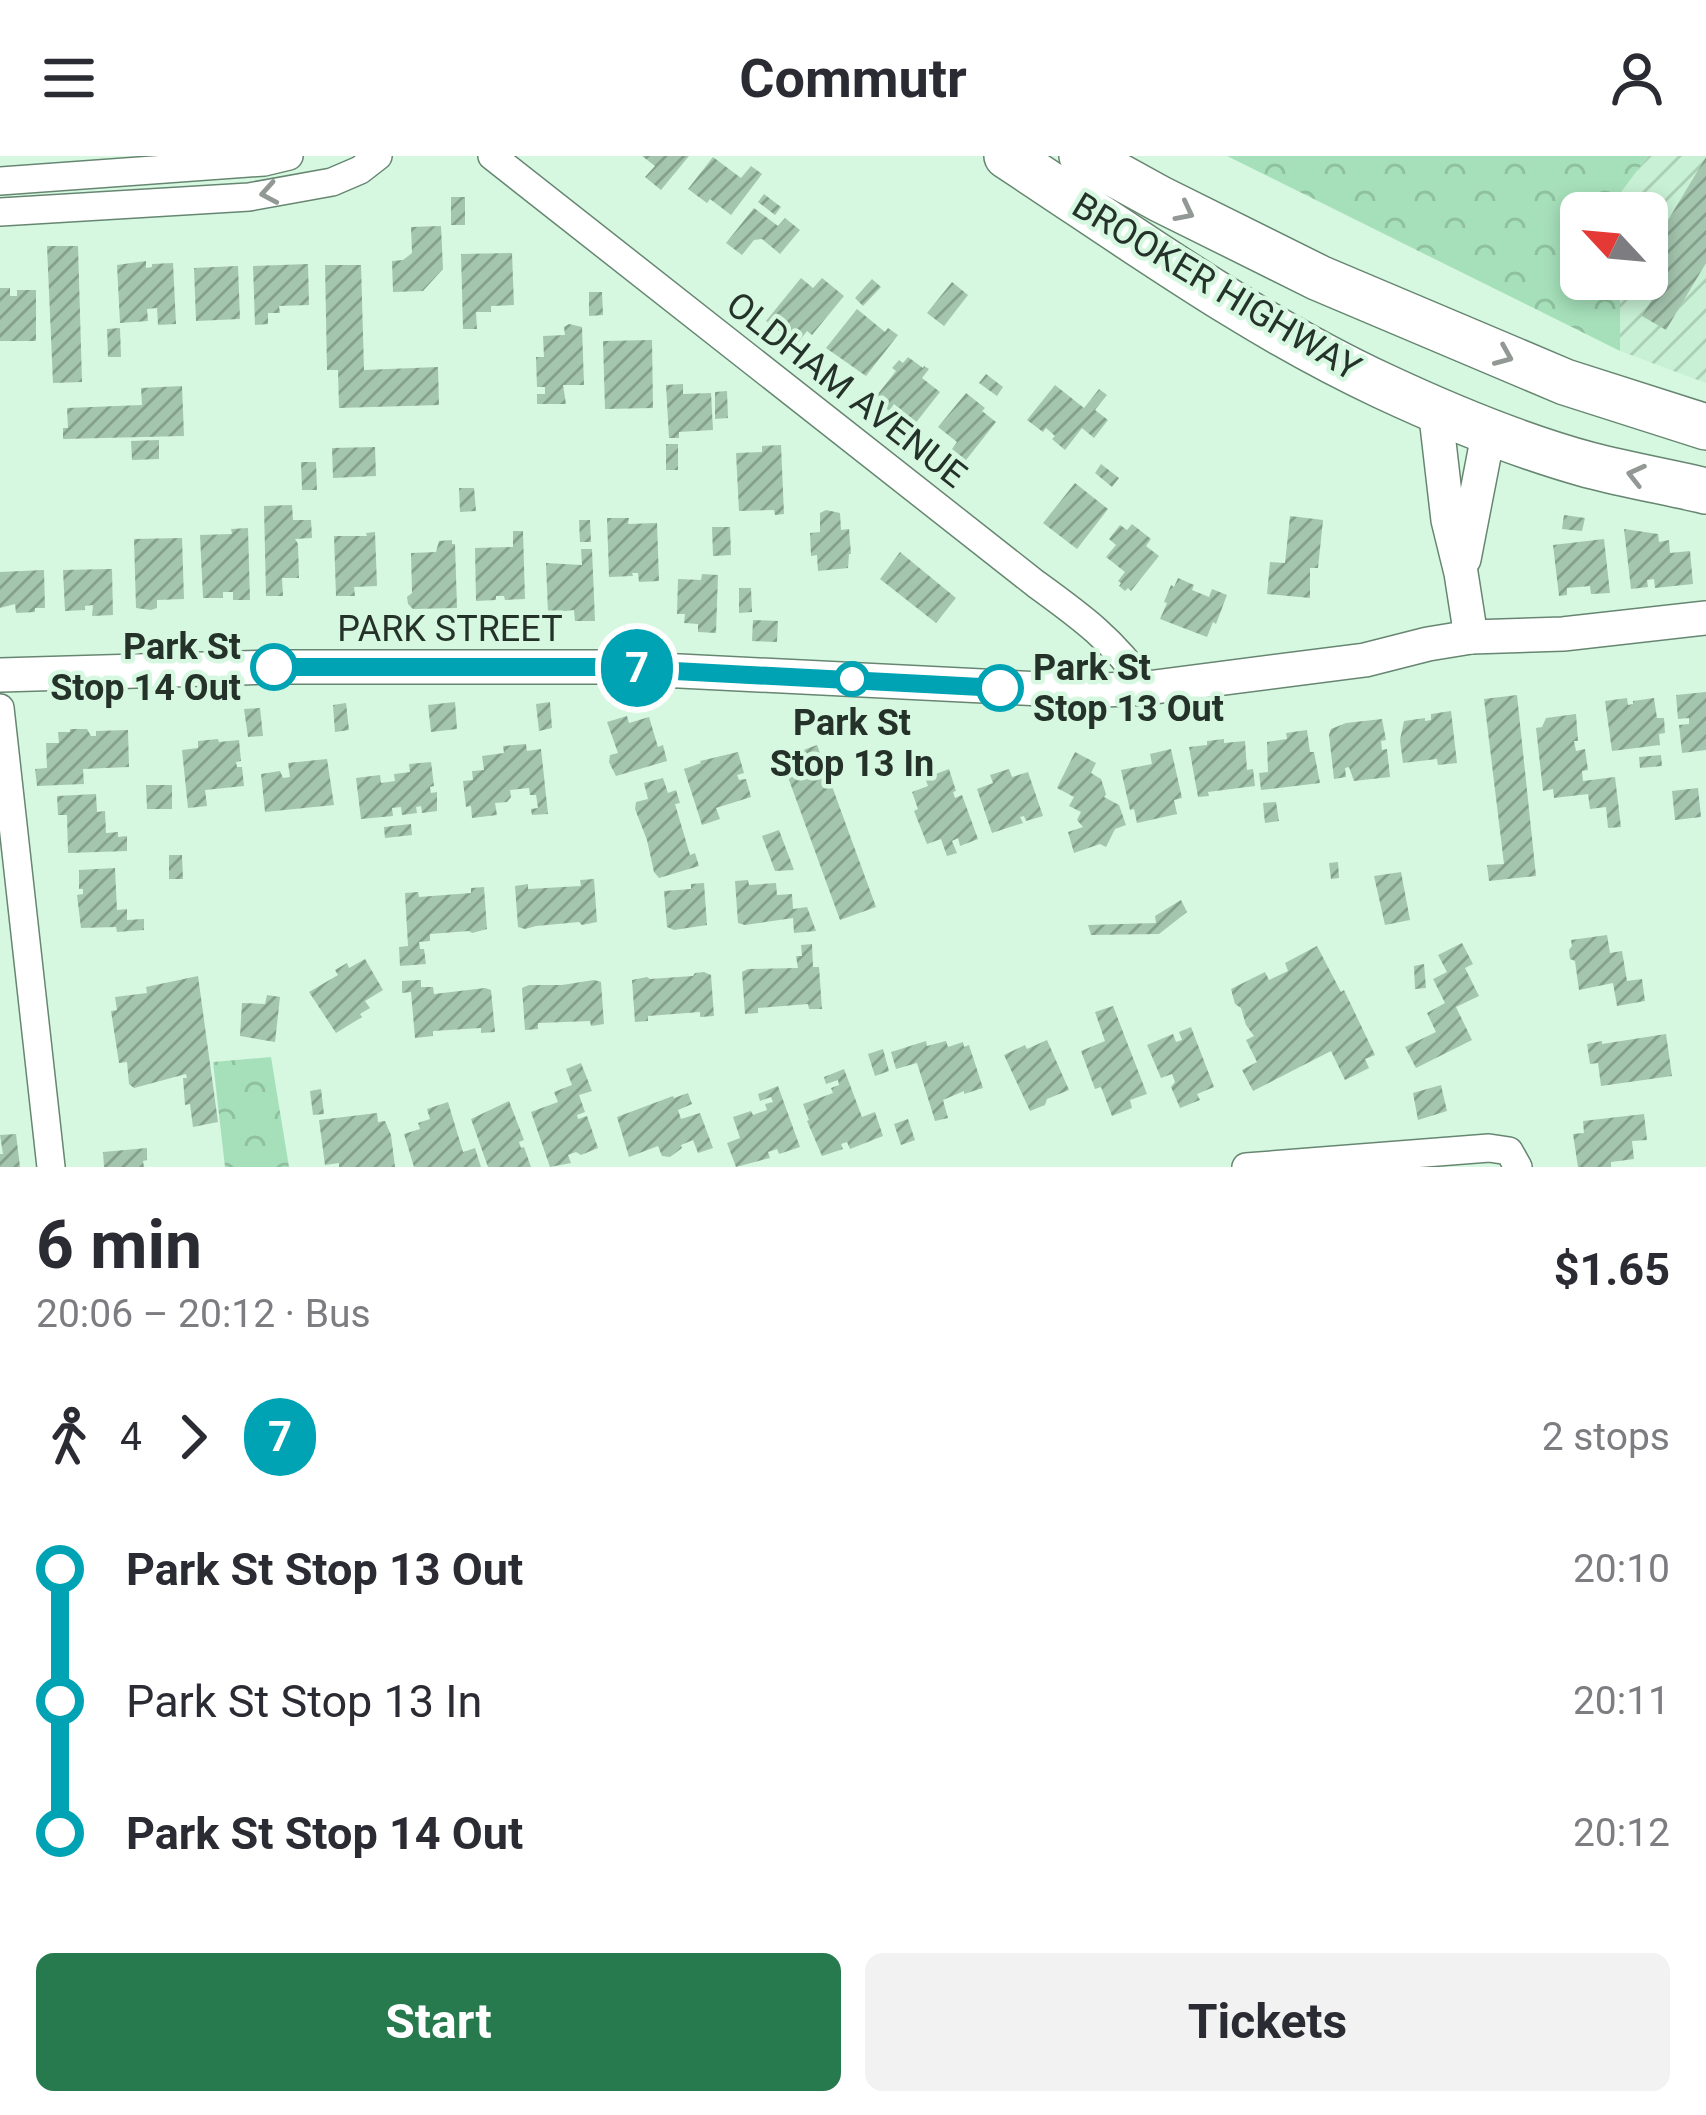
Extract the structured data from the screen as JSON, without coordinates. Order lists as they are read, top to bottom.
{
  "streets": {
    "highway": ["BROOKER HIGHWAY"],
    "street": ["OLDHAM AVENUE", "PARK STREET"]
  },
  "crossings": [
    ["OLDHAM AVENUE", "PARK STREET"]
  ],
  "places": ["Park St Stop 14 Out", "Park St Stop 13 In", "Park St Stop 13 Out"],
  "lines": ["bus line 7"],
  "north": "top left",
  "page": {
    "header": "Commutr",
    "on_map": "7",
    "heading": ["6 min", "20:06 – 20:12 · Bus", "$1.65"],
    "legs": ["4", "7", "2 stops"],
    "list": [
      {
        "name": "Park St Stop 13 Out",
        "value": "20:10"
      },
      {
        "name": "Park St Stop 13 In",
        "value": "20:11"
      },
      {
        "name": "Park St Stop 14 Out",
        "value": "20:12"
      }
    ],
    "buttons": ["Start", "Tickets"]
  }
}
